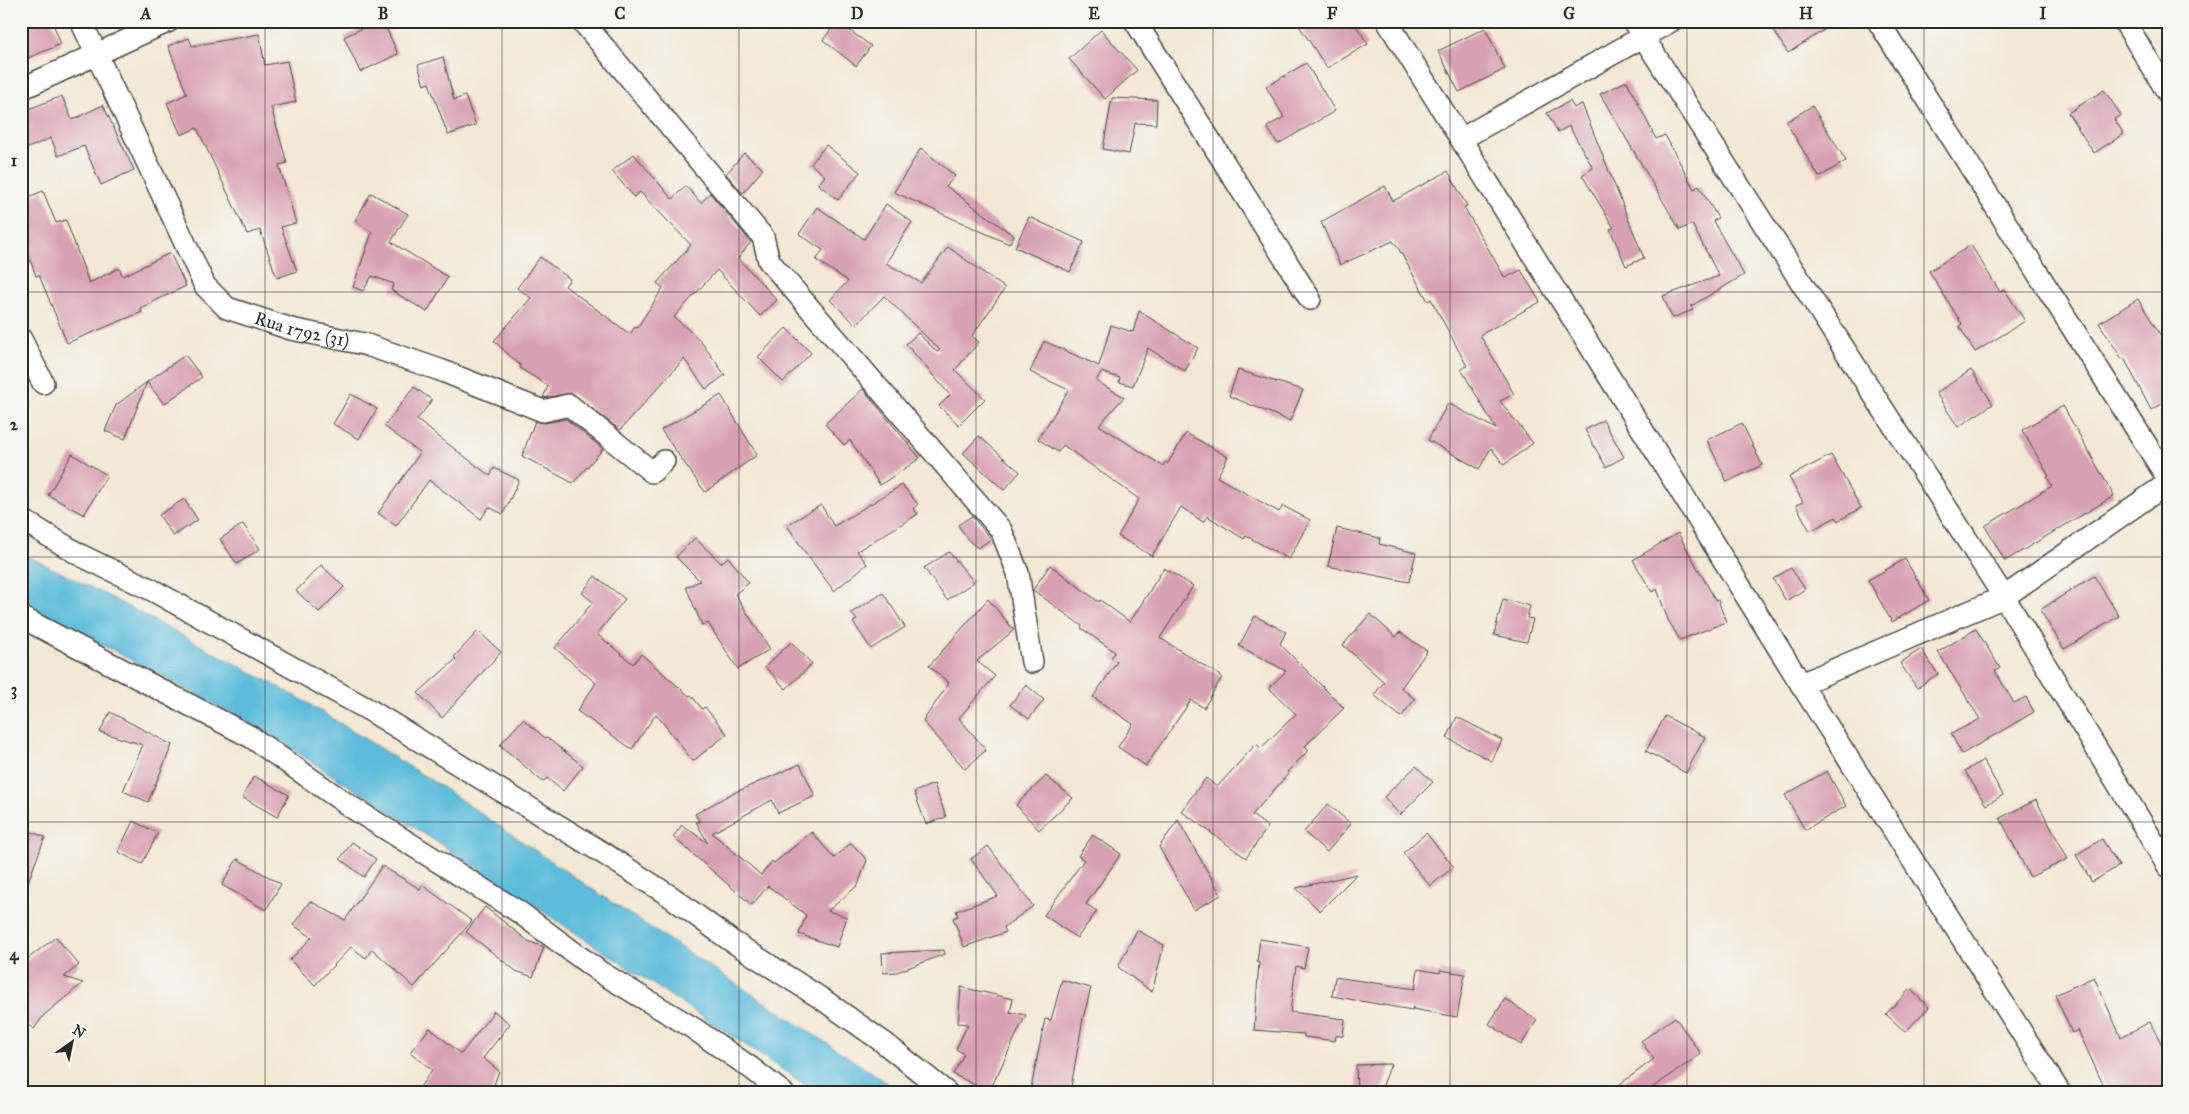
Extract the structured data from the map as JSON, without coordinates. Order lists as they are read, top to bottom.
{
  "streets": {
    "street": ["Rua 1792 (31)"]
  },
  "north": "top right",
  "grid": {
    "columns": [
      "A",
      "B",
      "C",
      "D",
      "E",
      "F",
      "G",
      "H",
      "I"
    ],
    "rows": [
      "1",
      "2",
      "3",
      "4"
    ]
  }
}
